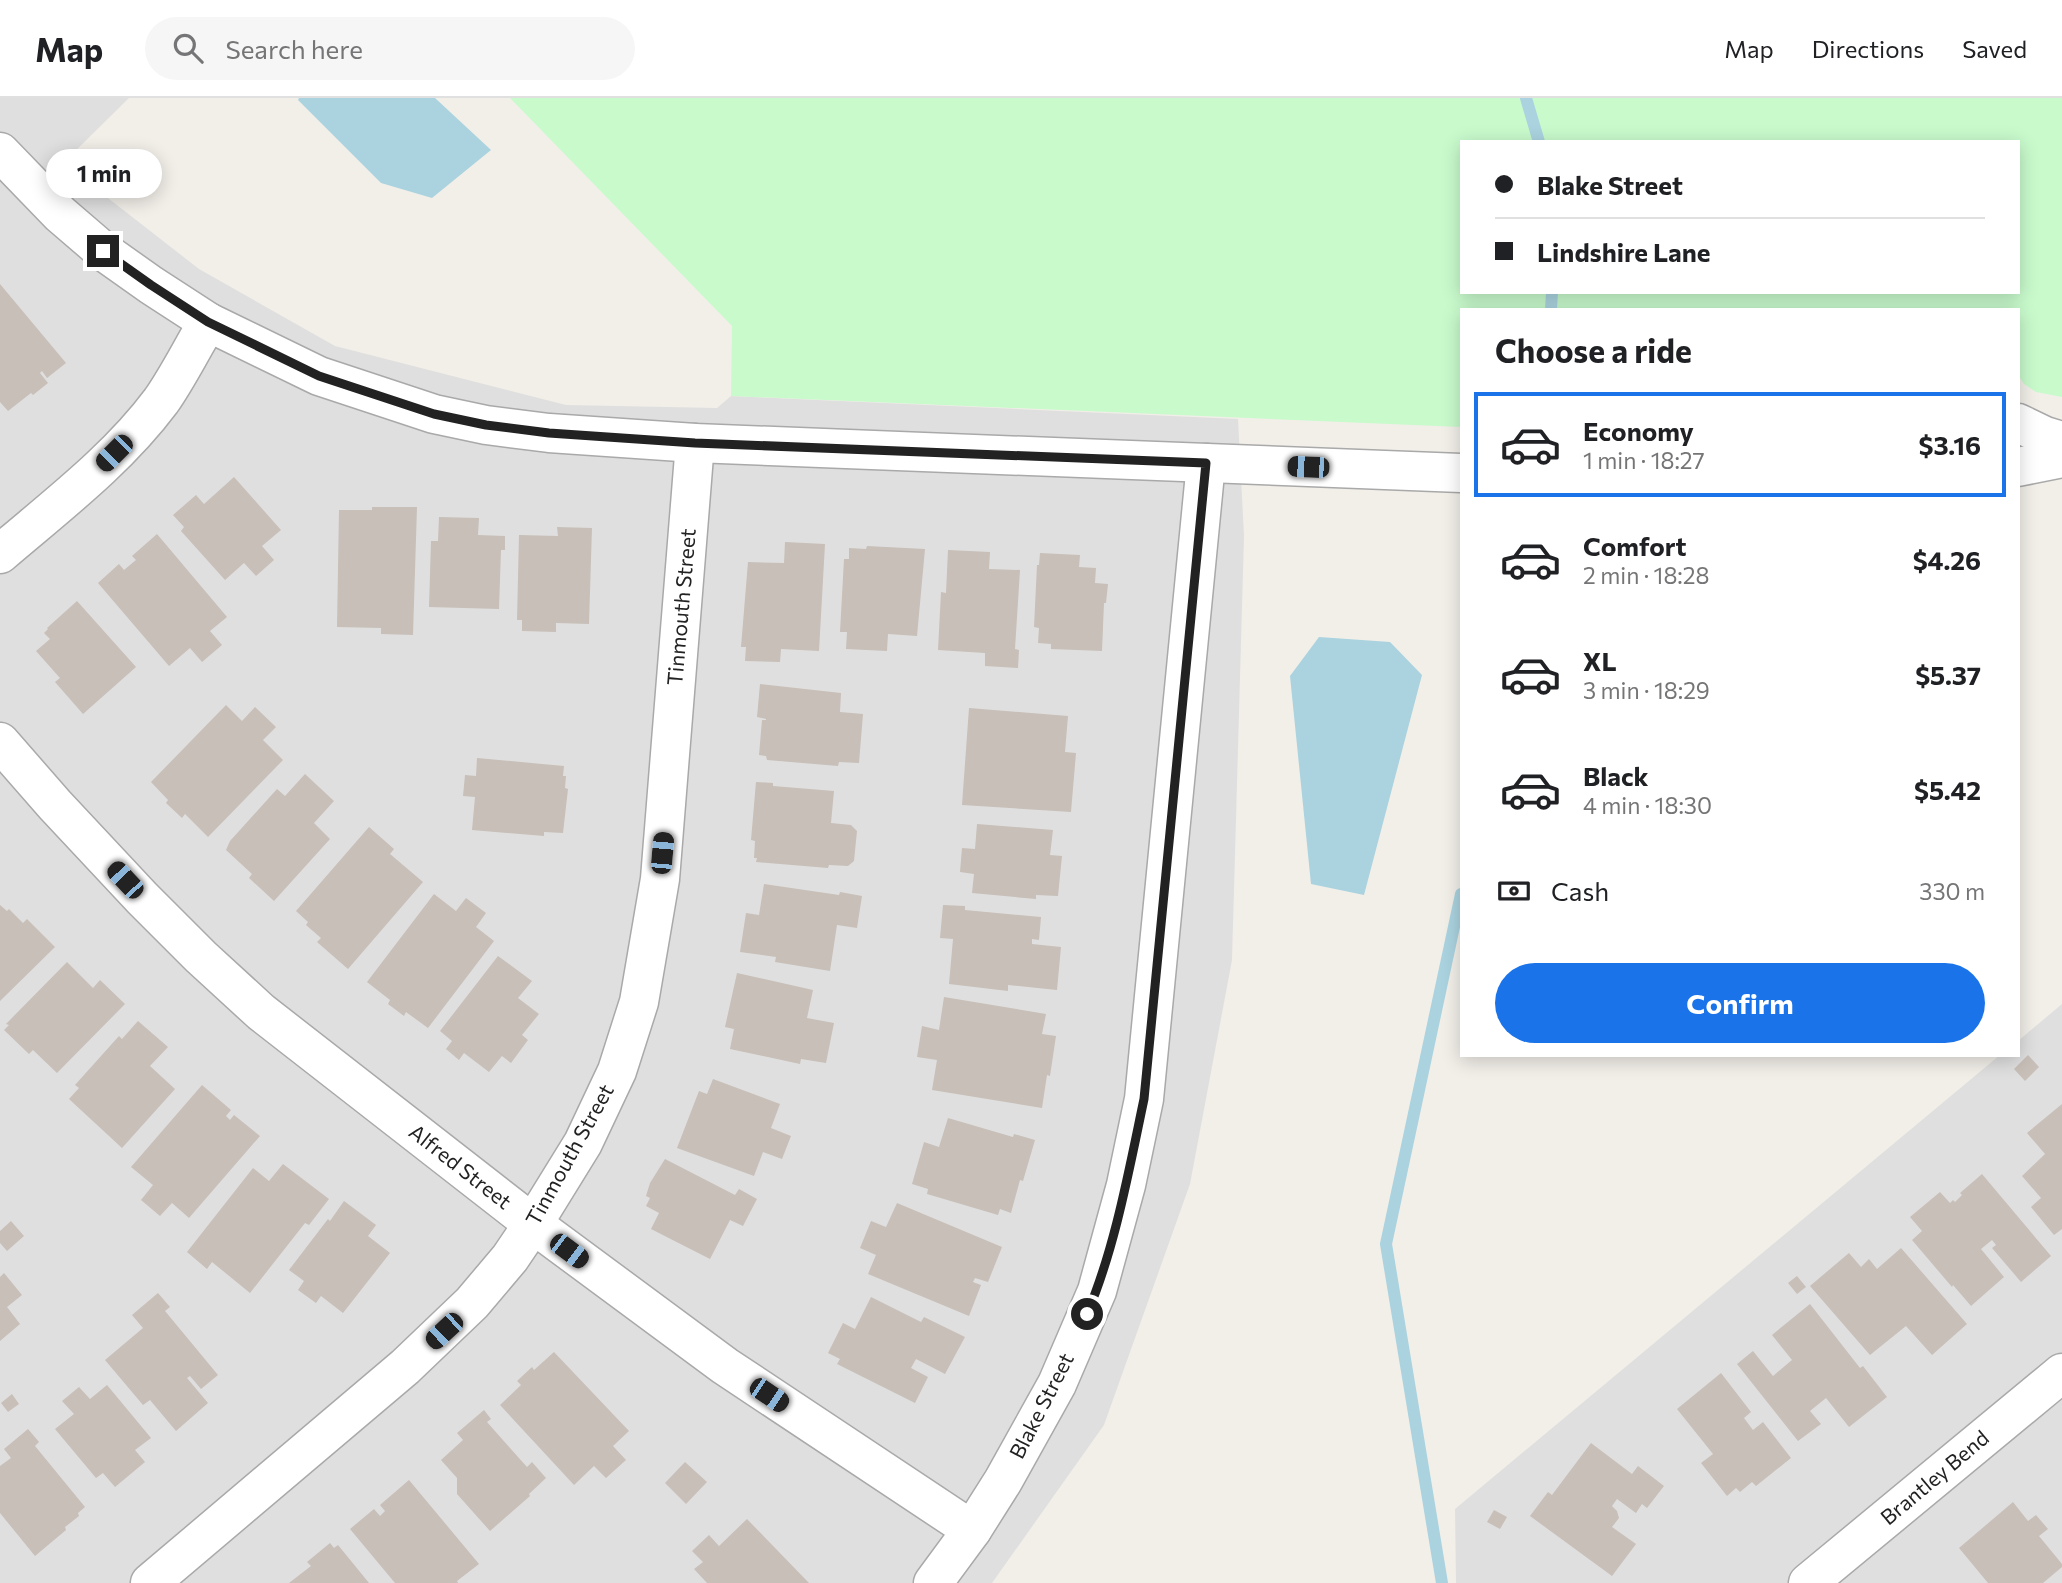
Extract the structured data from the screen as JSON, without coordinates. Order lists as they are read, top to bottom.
{
  "streets": {
    "street": [
      "Tinmouth Street",
      "Alfred Street",
      "Blake Street",
      "Brantley Bend"
    ]
  },
  "crossings": [
    ["Tinmouth Street", "Alfred Street"],
    ["Alfred Street", "Blake Street"]
  ],
  "page": {
    "header": "Map",
    "search": "Search here",
    "nav": ["Map", "Directions", "Saved"],
    "banner": ["Blake Street", "Lindshire Lane"],
    "bubble": "1 min",
    "heading": "Choose a ride",
    "list": [
      {
        "name": "Economy",
        "note": "1 min · 18:27",
        "value": "$3.16"
      },
      {
        "name": "Comfort",
        "note": "2 min · 18:28",
        "value": "$4.26"
      },
      {
        "name": "XL",
        "note": "3 min · 18:29",
        "value": "$5.37"
      },
      {
        "name": "Black",
        "note": "4 min · 18:30",
        "value": "$5.42"
      }
    ],
    "pay": ["Cash", "330 m"],
    "buttons": "Confirm"
  }
}
